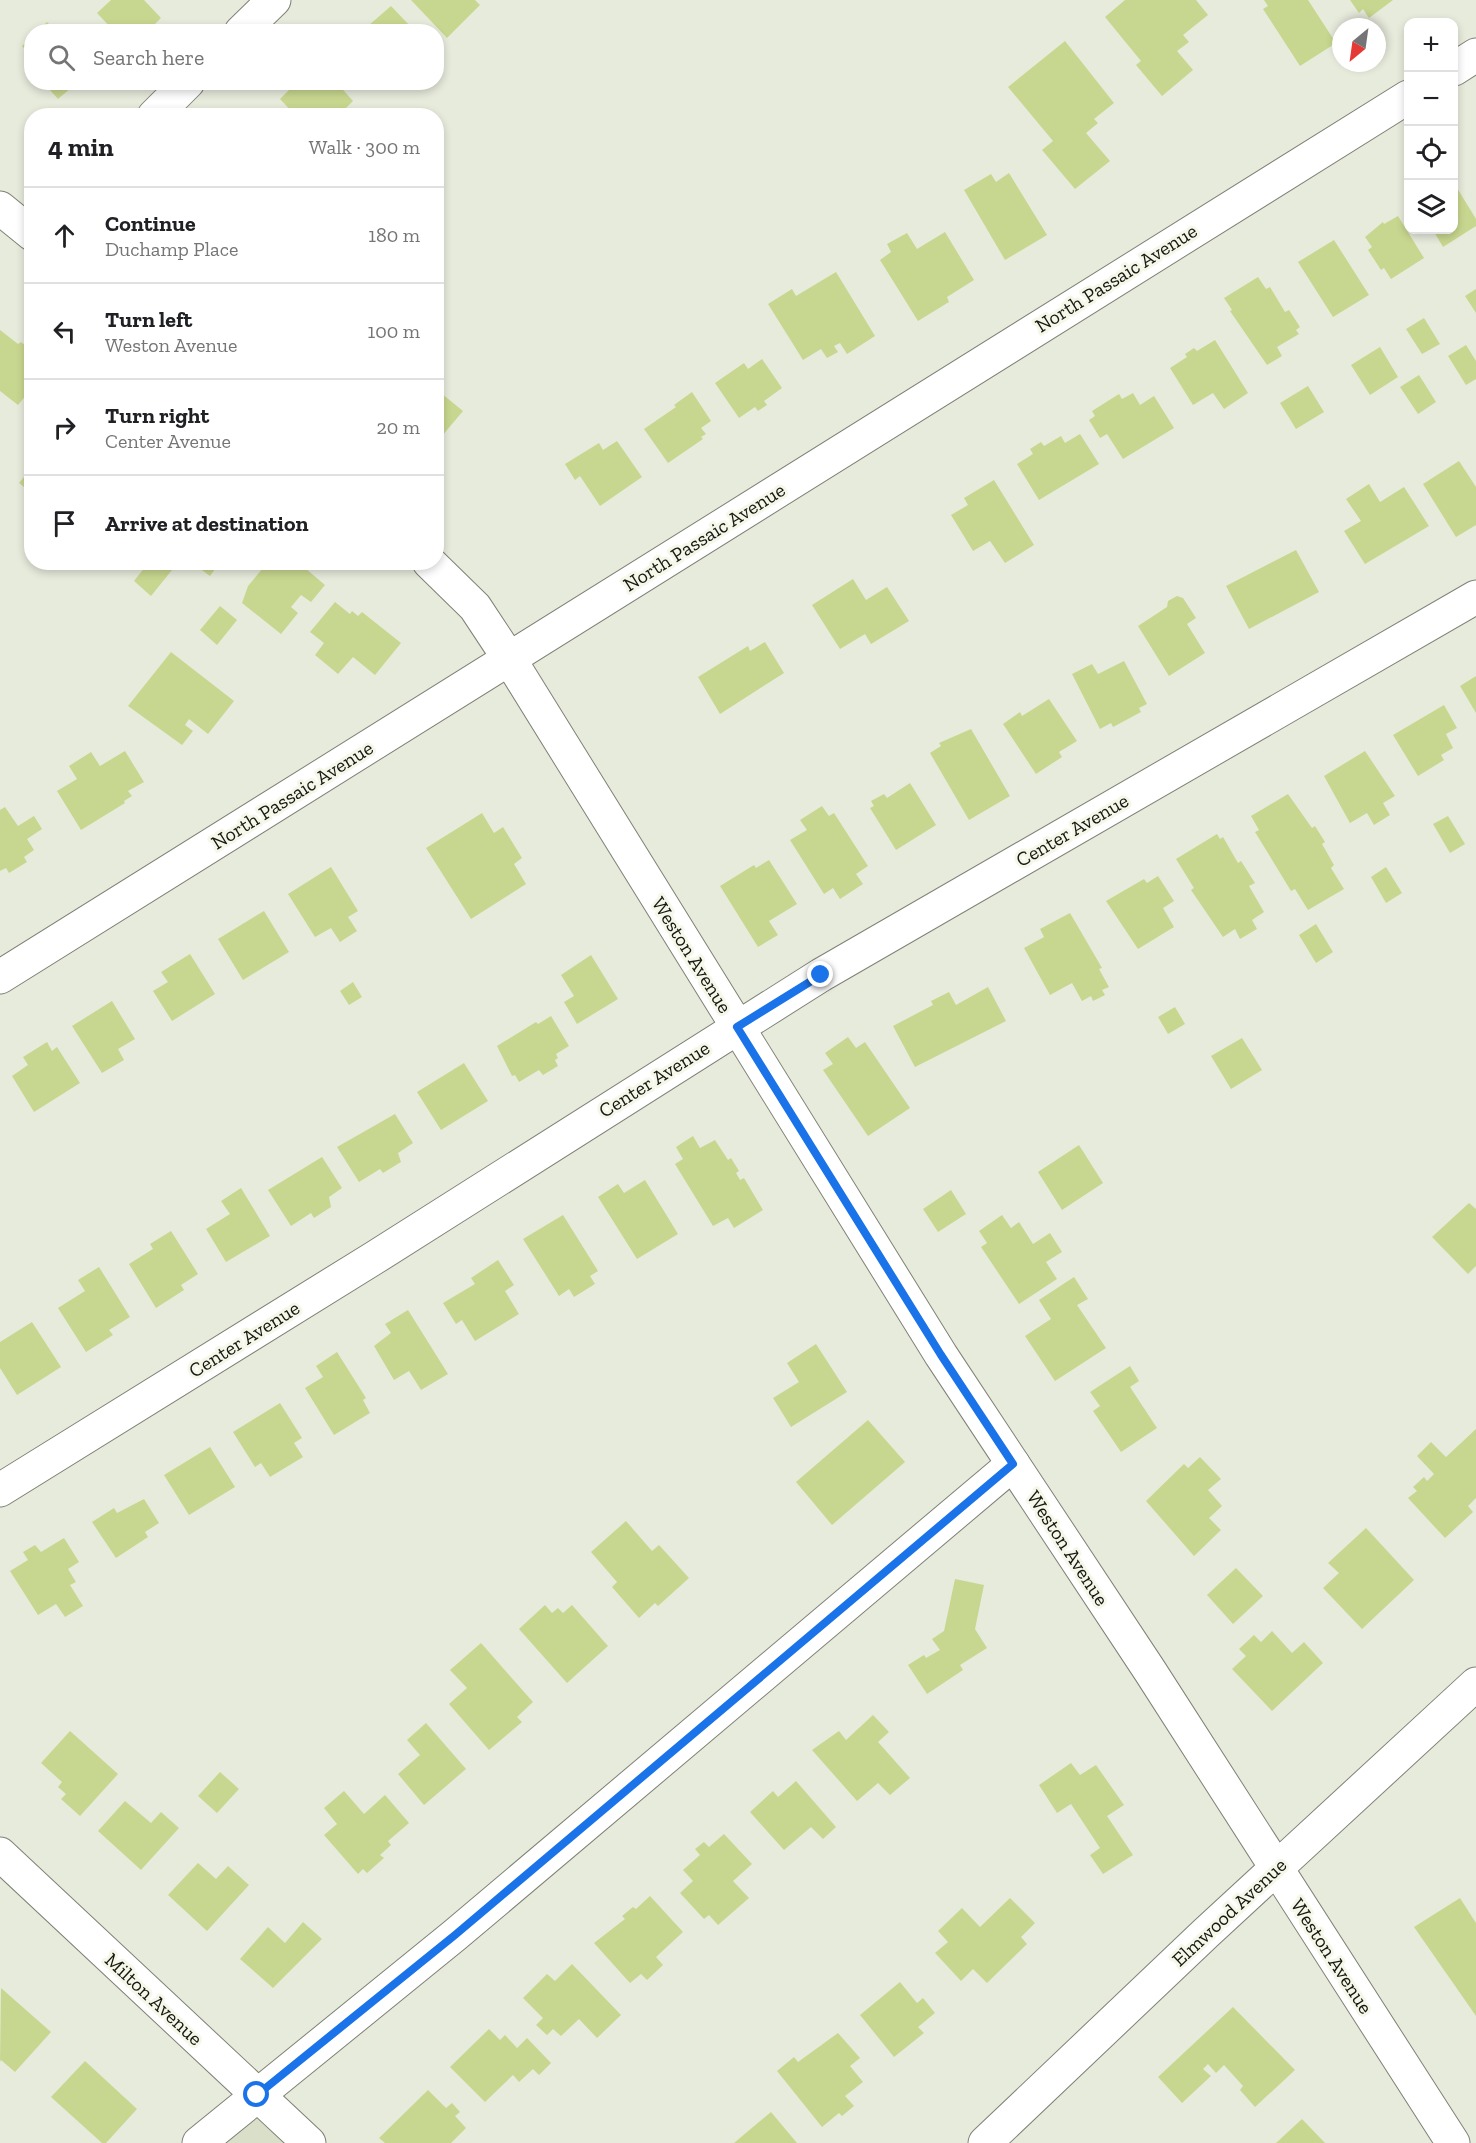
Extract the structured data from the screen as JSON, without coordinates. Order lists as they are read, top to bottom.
{
  "streets": {
    "street": [
      "North Passaic Avenue",
      "Center Avenue",
      "Weston Avenue",
      "Elmwood Avenue",
      "Milton Avenue"
    ]
  },
  "crossings": [
    ["North Passaic Avenue", "Weston Avenue"],
    ["Center Avenue", "Weston Avenue"],
    ["Weston Avenue", "Elmwood Avenue"]
  ],
  "north": "bottom left",
  "page": {
    "map_buttons": ["+", "−"],
    "search": "Search here",
    "heading": ["4 min", "Walk · 300 m"],
    "list": [
      ["Continue", "Duchamp Place", "180 m"],
      ["Turn left", "Weston Avenue", "100 m"],
      ["Turn right", "Center Avenue", "20 m"],
      "Arrive at destination"
    ]
  }
}
